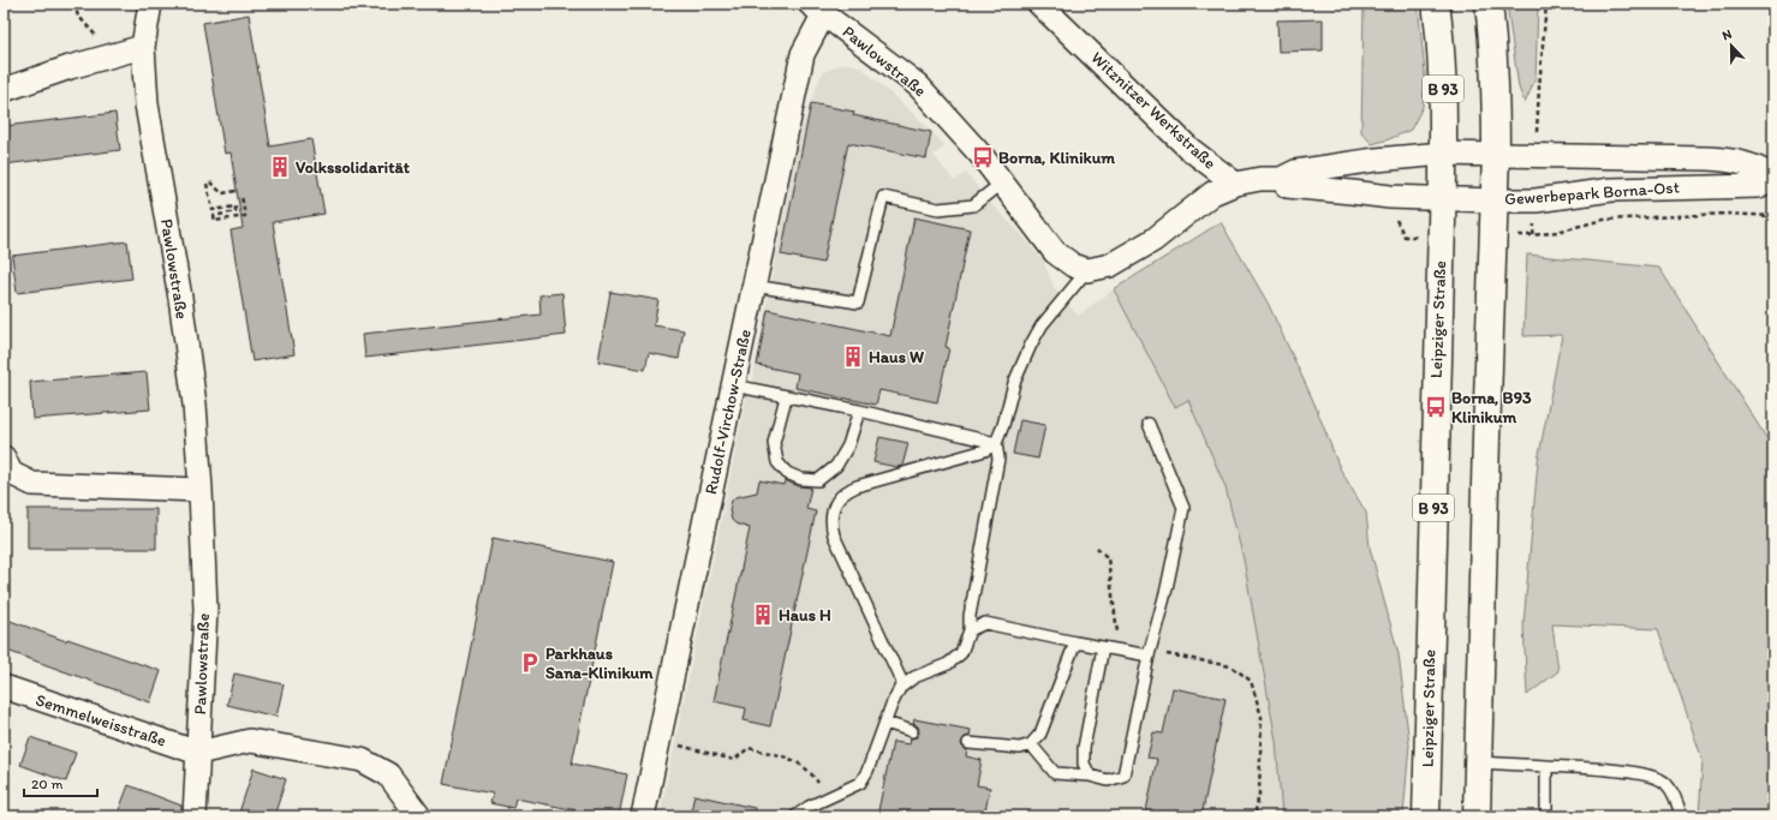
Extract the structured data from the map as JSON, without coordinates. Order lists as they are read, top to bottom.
{
  "streets": {
    "main road": ["B 93", "Leipziger Straße"],
    "street": [
      "Pawlowstraße",
      "Witznitzer Werkstraße",
      "Gewerbepark Borna-Ost",
      "Rudolf-Virchow-Straße",
      "Semmelweisstraße"
    ]
  },
  "crossings": [
    ["Pawlowstraße", "Rudolf-Virchow-Straße"],
    ["Pawlowstraße", "Semmelweisstraße"]
  ],
  "places": {
    "bus stop": ["Borna, Klinikum", "Borna, B93 Klinikum"],
    "building": ["Volkssolidarität", "Haus W", "Haus H"],
    "parking": ["Parkhaus Sana-Klinikum"]
  },
  "scale_bar": "20 m",
  "north": "top"
}
